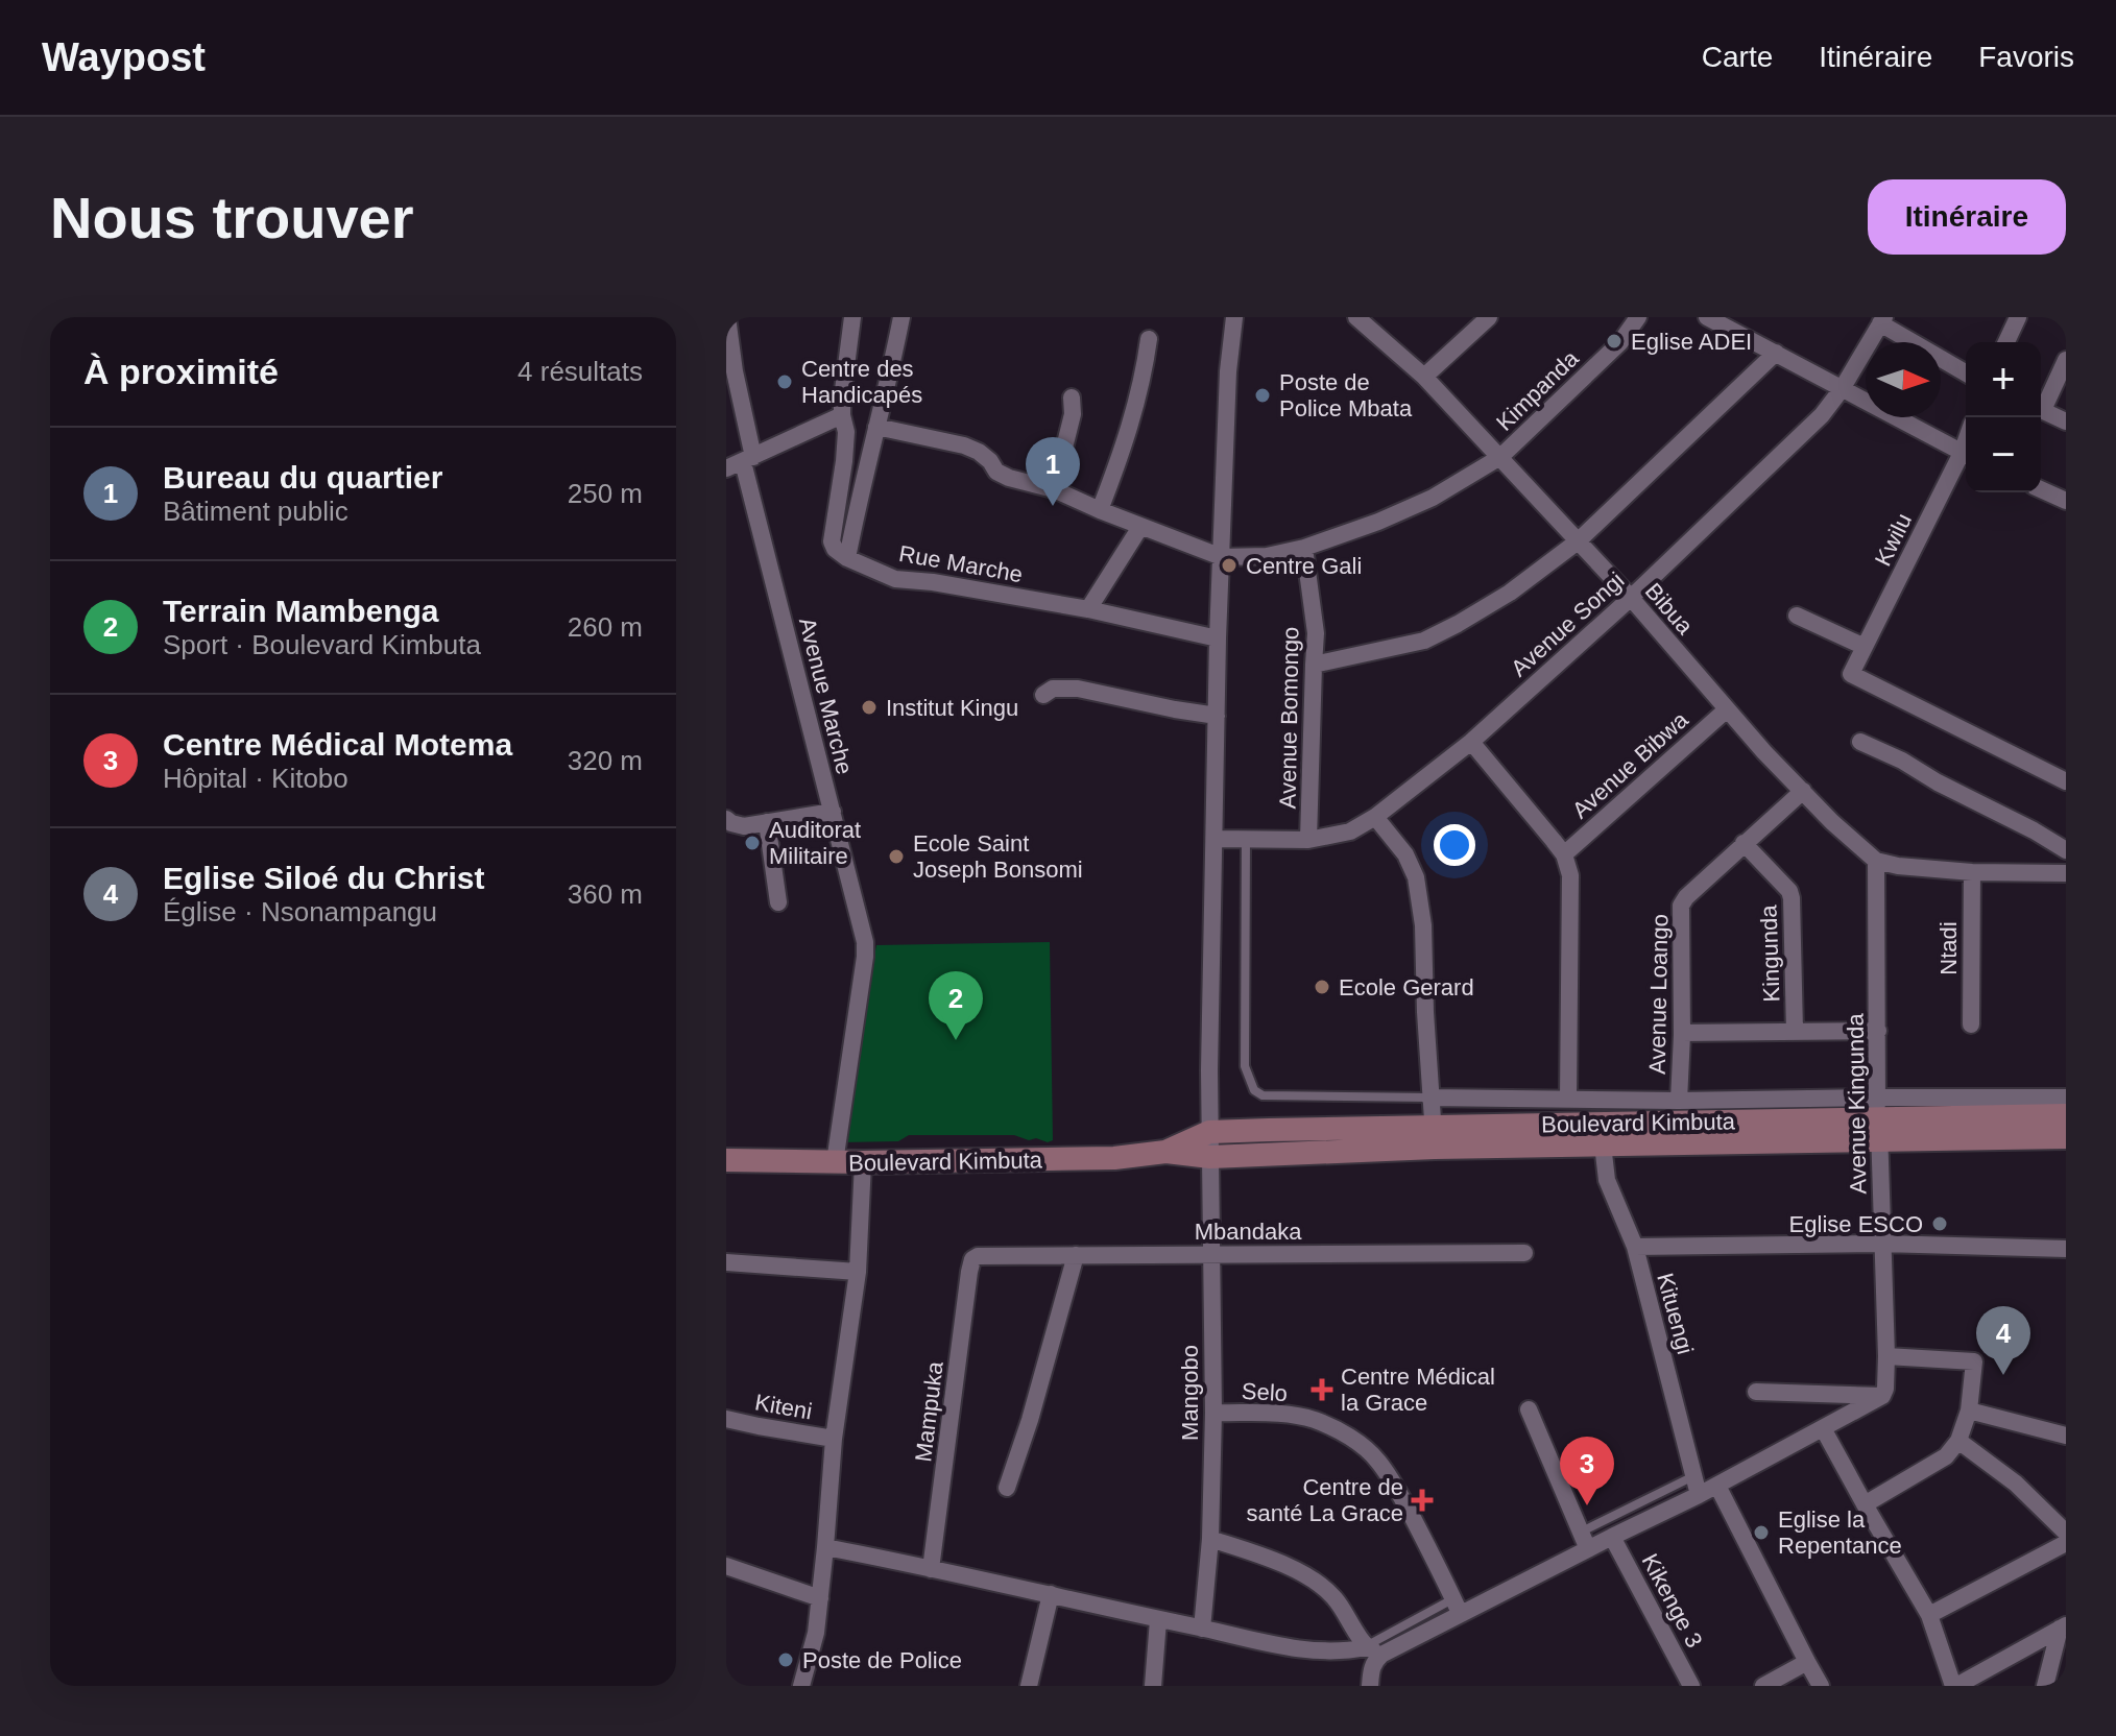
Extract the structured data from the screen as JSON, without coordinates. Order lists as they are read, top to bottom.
{
  "streets": {
    "street": [
      "Kimpanda",
      "Kwilu",
      "Rue Marche",
      "Bibua",
      "Avenue Songi",
      "Avenue Marche",
      "Avenue Bomongo",
      "Avenue Bibwa",
      "Ntadi",
      "Kingunda",
      "Avenue Loango",
      "Avenue Kingunda",
      "Boulevard Kimbuta",
      "Mbandaka",
      "Kituengi",
      "Selo",
      "Mangobo",
      "Kiteni",
      "Mampuka",
      "Kikenge 3"
    ]
  },
  "crossings": [
    ["Kimpanda", "Bibua"],
    ["Kimpanda", "Avenue Bomongo"],
    ["Kimpanda", "Mangobo"],
    ["Rue Marche", "Mangobo"],
    ["Bibua", "Avenue Songi"],
    ["Bibua", "Avenue Bibwa"],
    ["Bibua", "Avenue Loango"],
    ["Bibua", "Avenue Kingunda"],
    ["Avenue Songi", "Avenue Bomongo"],
    ["Avenue Songi", "Mangobo"],
    ["Avenue Marche", "Boulevard Kimbuta"],
    ["Kingunda", "Avenue Loango"],
    ["Kingunda", "Avenue Kingunda"],
    ["Avenue Kingunda", "Boulevard Kimbuta"],
    ["Boulevard Kimbuta", "Kituengi"],
    ["Boulevard Kimbuta", "Mangobo"],
    ["Mbandaka", "Mangobo"],
    ["Mbandaka", "Mampuka"],
    ["Selo", "Mangobo"]
  ],
  "places": {
    "other": [
      "Eglise ADEI",
      "Centre des Handicapés",
      "Poste de Police Mbata",
      "Centre Gali",
      "Institut Kingu",
      "Auditorat Militaire",
      "Ecole Saint Joseph Bonsomi",
      "Ecole Gerard",
      "Eglise ESCO",
      "Eglise la Repentance",
      "Poste de Police"
    ],
    "health": ["Centre Médical la Grace", "Centre de santé La Grace"]
  },
  "north": "right",
  "page": {
    "header": "Waypost",
    "nav": ["Carte", "Itinéraire", "Favoris"],
    "buttons": "Itinéraire",
    "title": "Nous trouver",
    "heading": ["À proximité", "4 résultats"],
    "map_buttons": ["+", "−"],
    "list": [
      {
        "mark": "1",
        "name": "Bureau du quartier",
        "note": "Bâtiment public",
        "value": "250 m"
      },
      {
        "mark": "2",
        "name": "Terrain Mambenga",
        "note": "Sport · Boulevard Kimbuta",
        "value": "260 m"
      },
      {
        "mark": "3",
        "name": "Centre Médical Motema",
        "note": "Hôpital · Kitobo",
        "value": "320 m"
      },
      {
        "mark": "4",
        "name": "Eglise Siloé du Christ",
        "note": "Église · Nsonampangu",
        "value": "360 m"
      }
    ],
    "pins": [
      "1",
      "2",
      "4",
      "3"
    ]
  }
}
